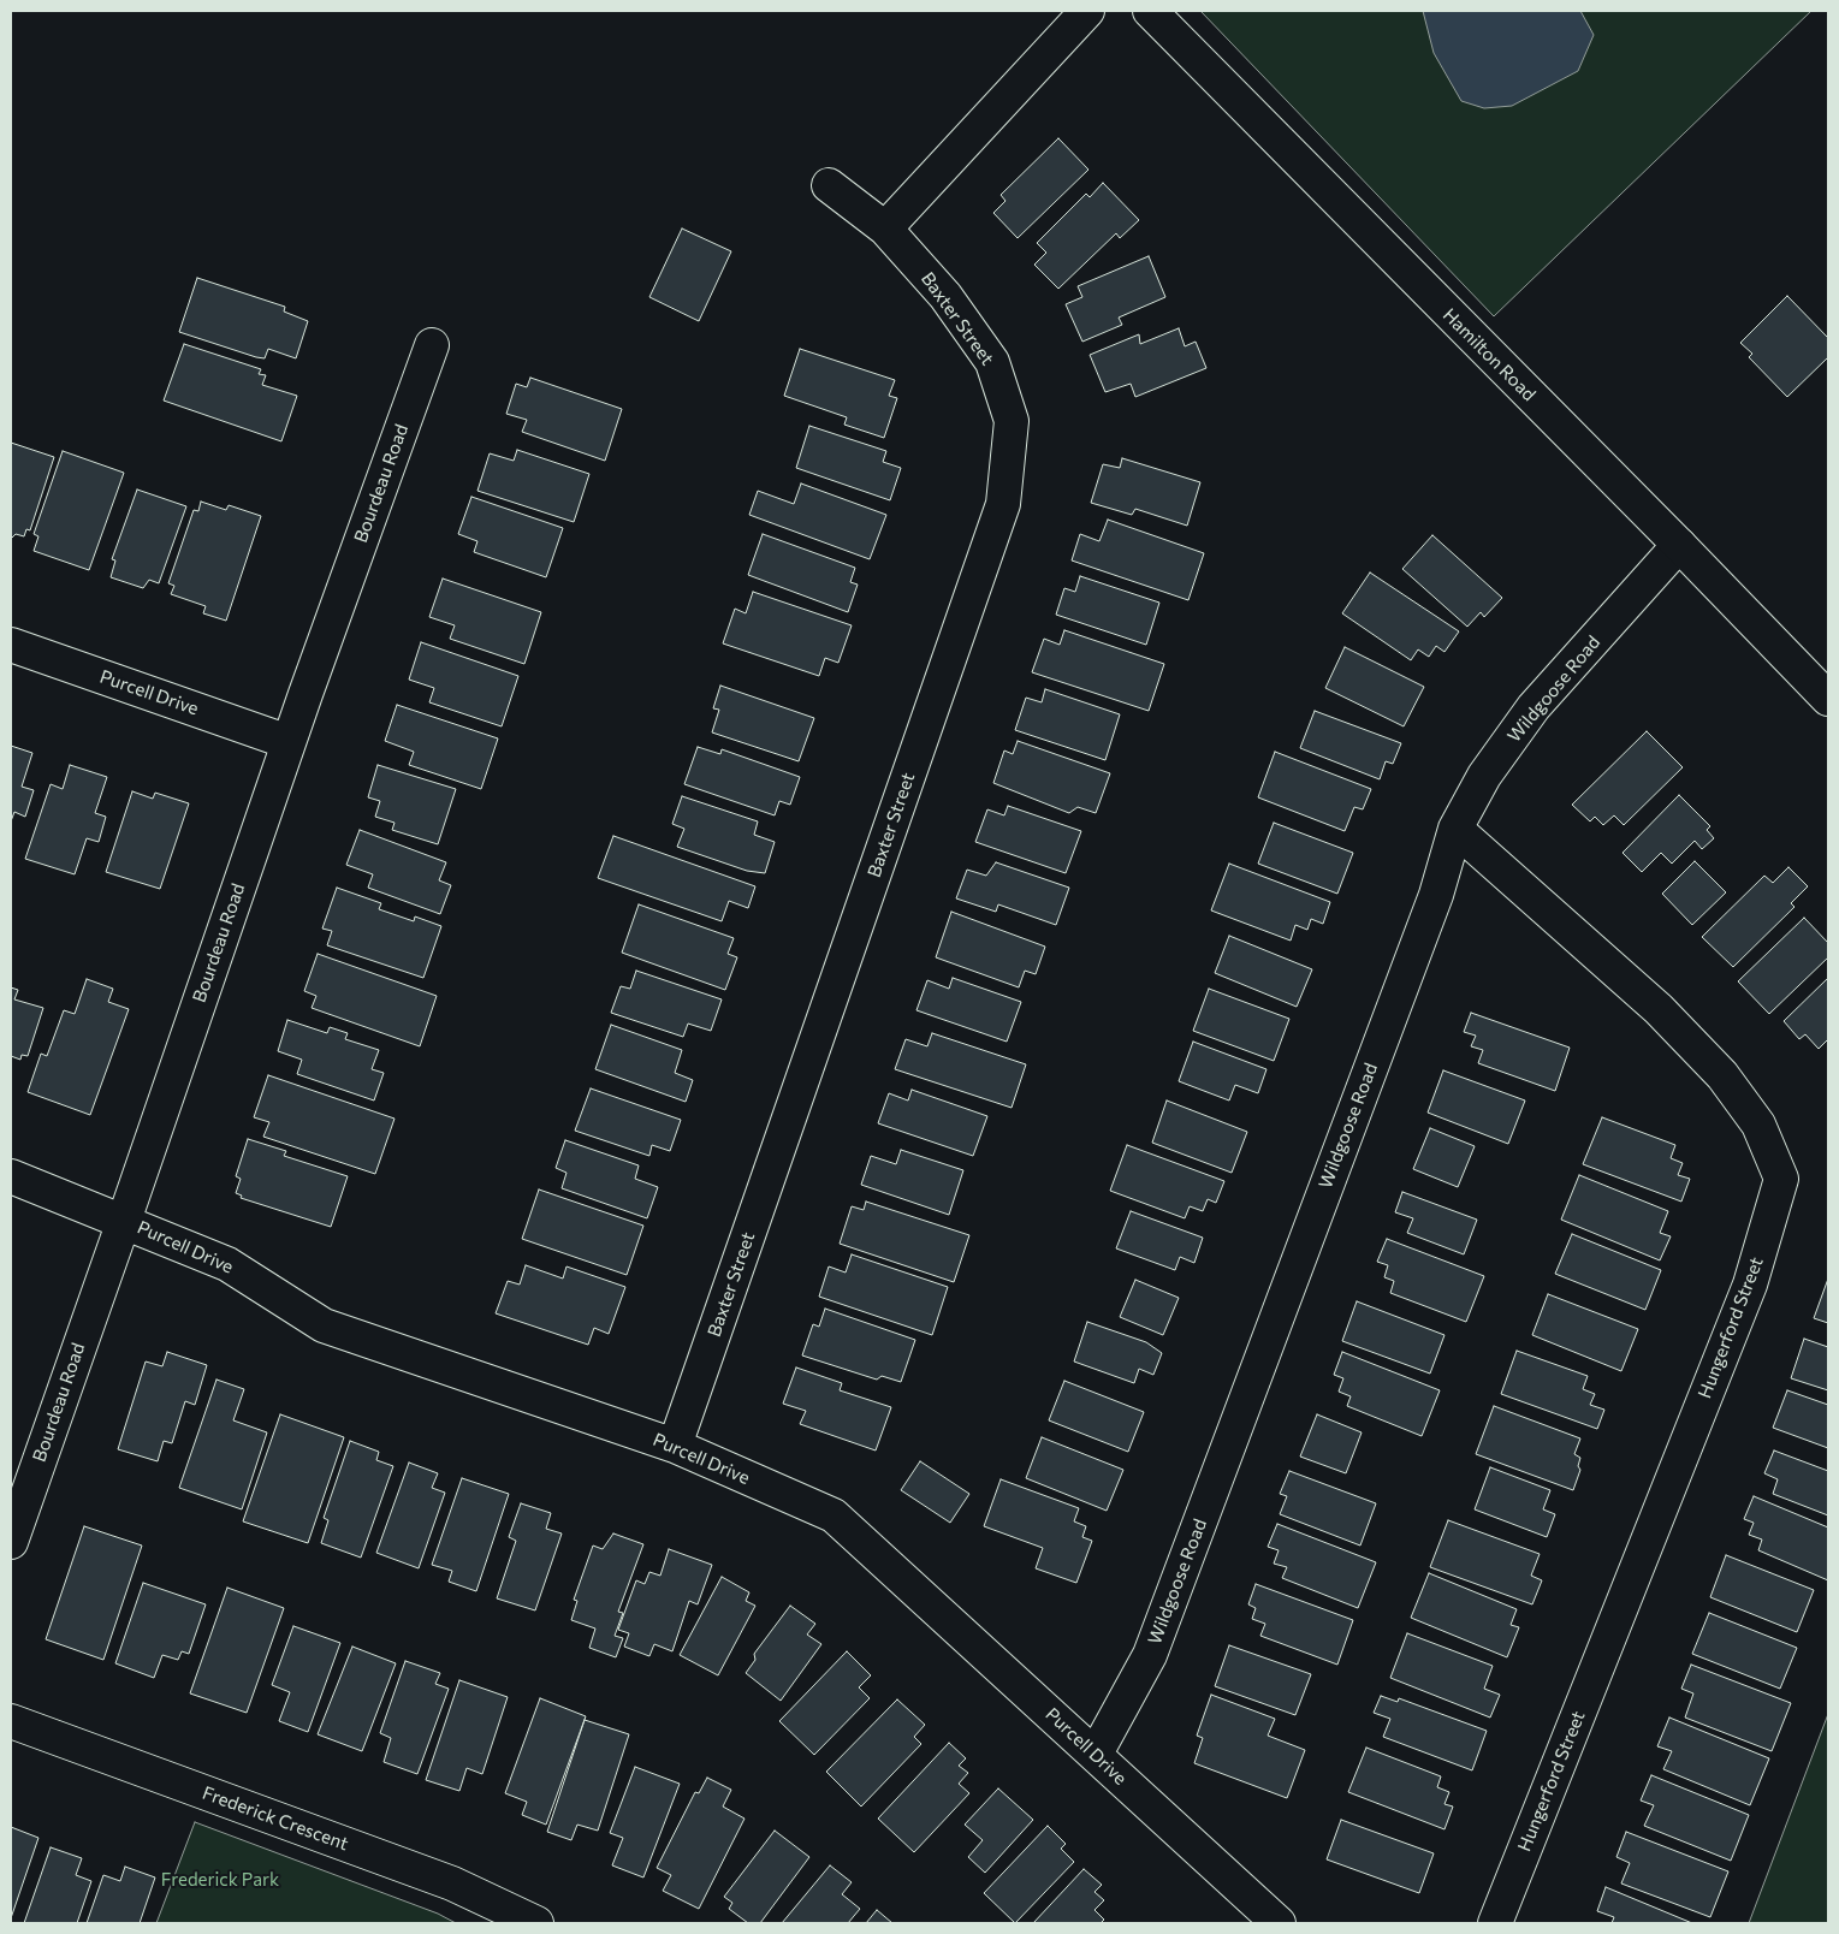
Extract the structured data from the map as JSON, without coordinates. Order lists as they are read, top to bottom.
{
  "streets": {
    "street": [
      "Baxter Street",
      "Hamilton Road",
      "Bourdeau Road",
      "Wildgoose Road",
      "Purcell Drive",
      "Hungerford Street",
      "Frederick Crescent"
    ]
  },
  "crossings": [
    ["Baxter Street", "Purcell Drive"],
    ["Hamilton Road", "Wildgoose Road"],
    ["Bourdeau Road", "Purcell Drive"],
    ["Wildgoose Road", "Purcell Drive"],
    ["Wildgoose Road", "Hungerford Street"]
  ],
  "parks": ["Frederick Park"]
}
